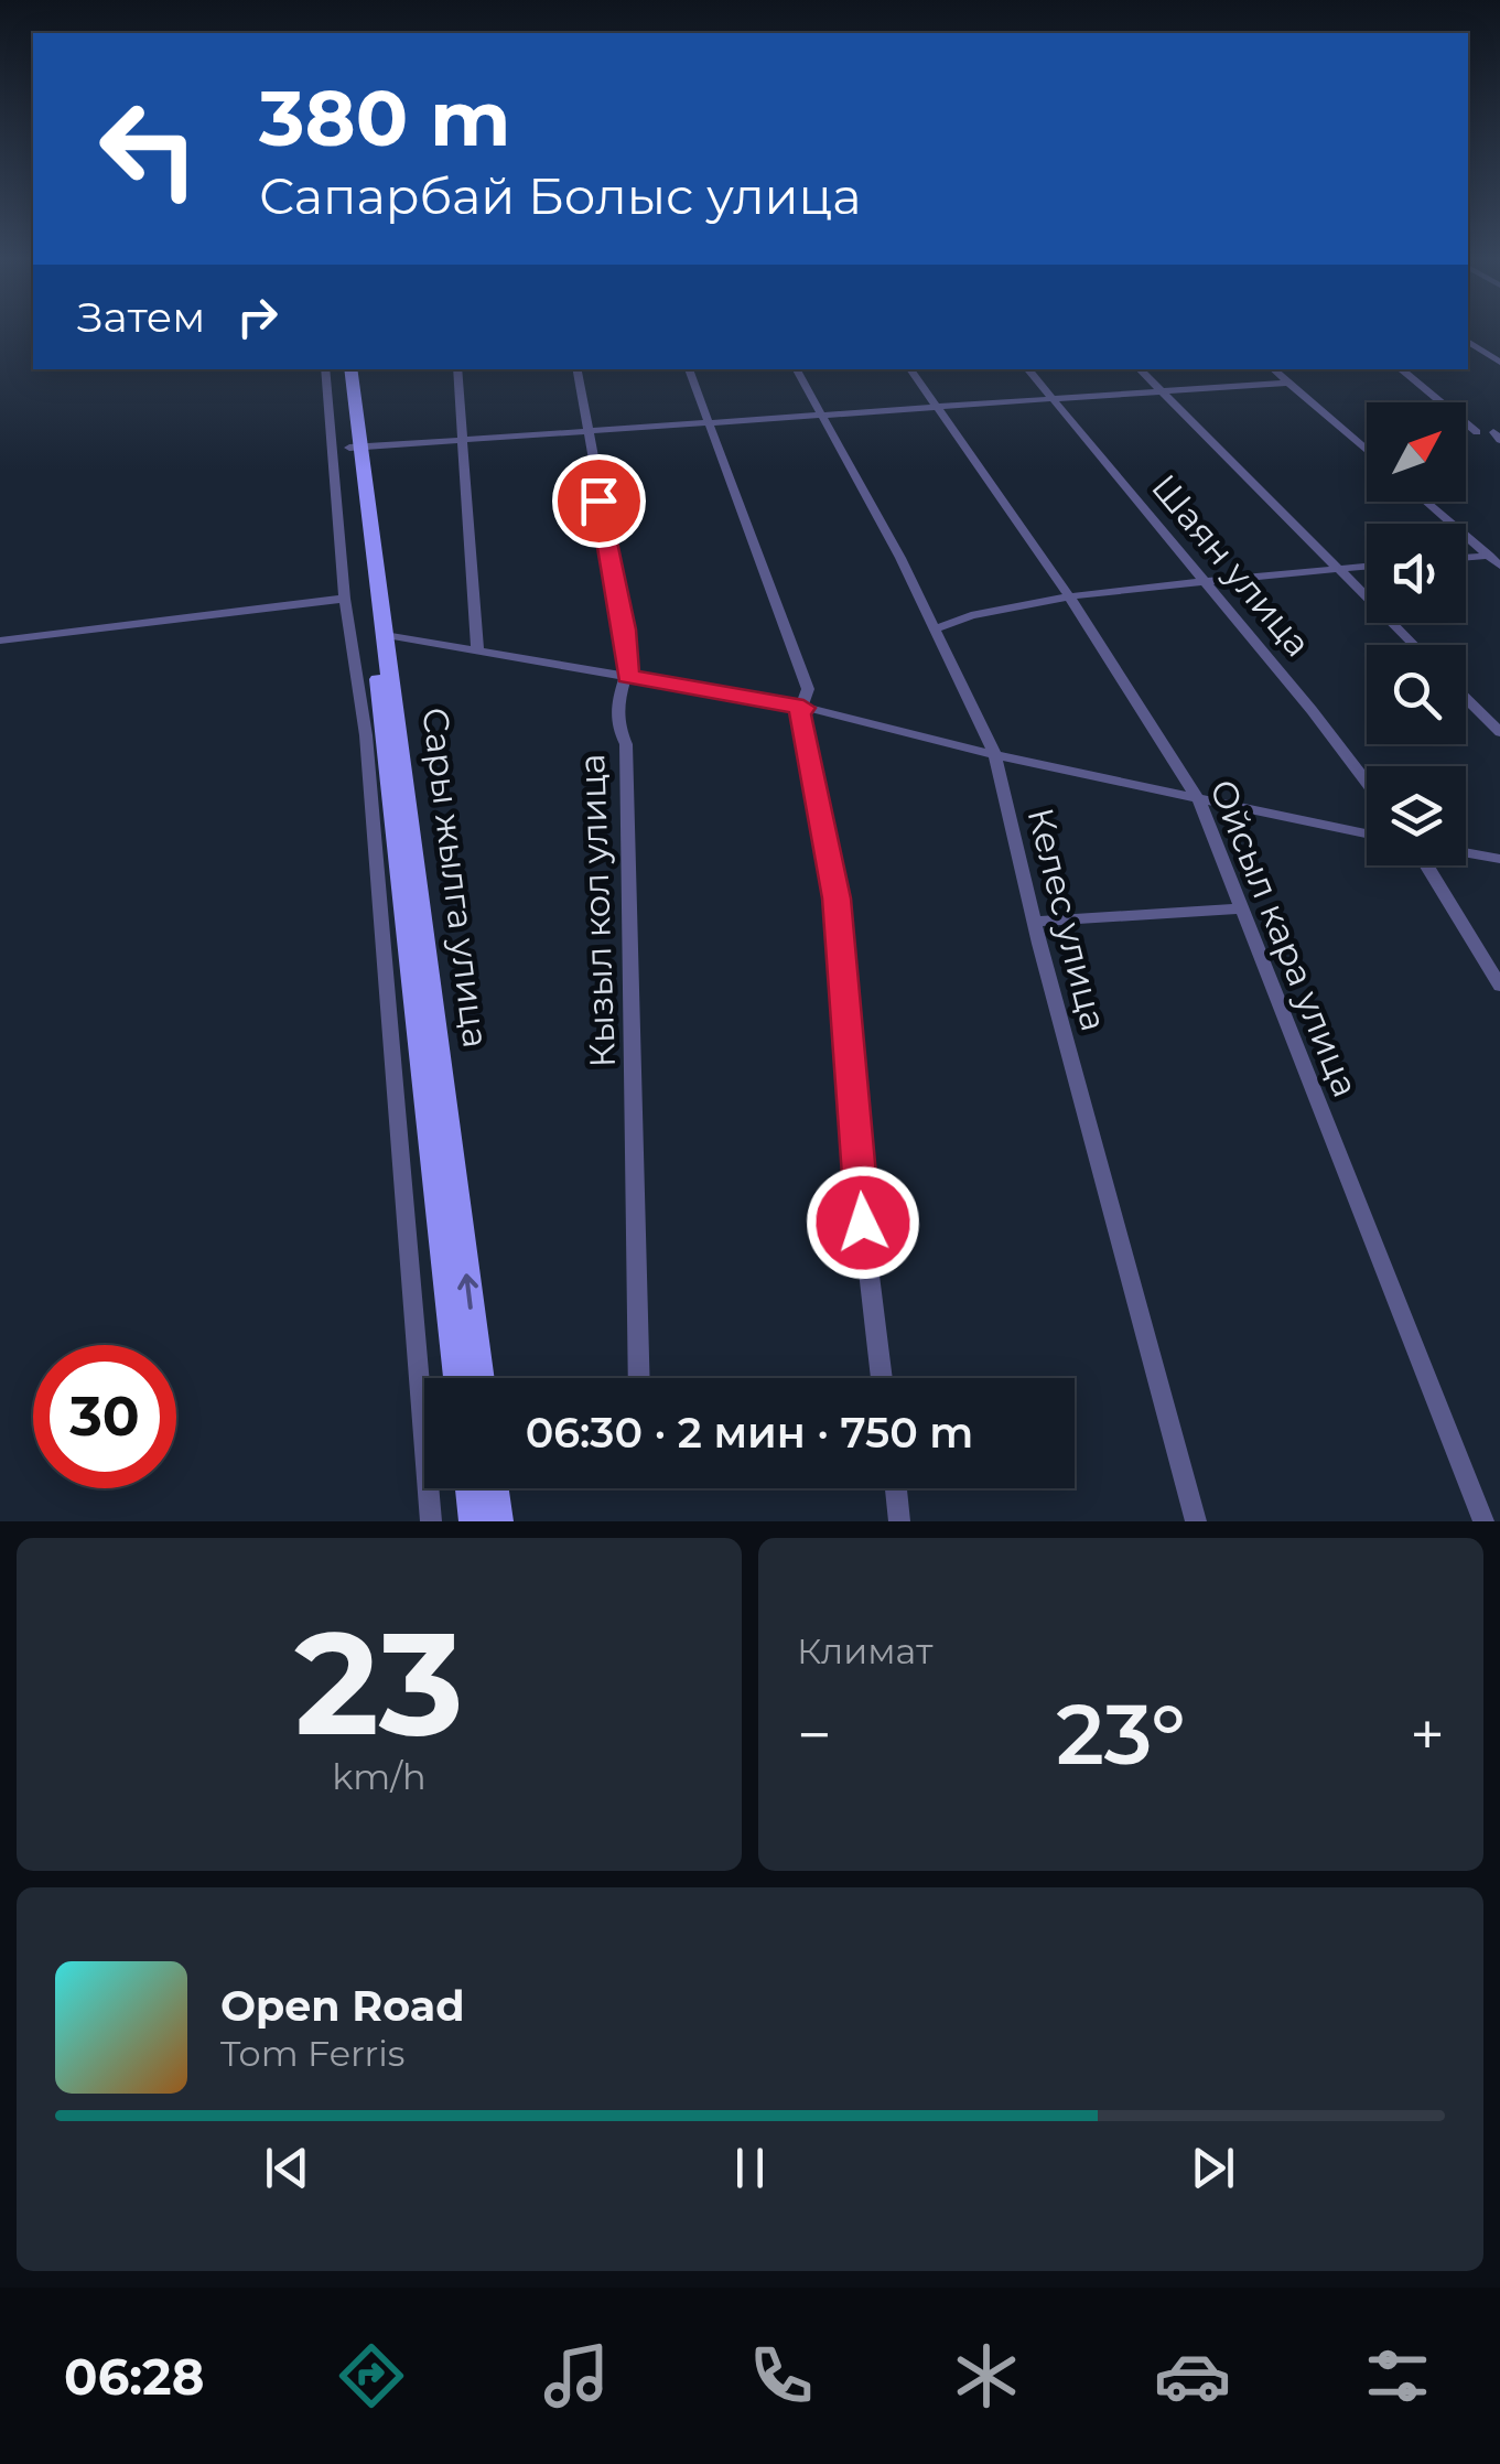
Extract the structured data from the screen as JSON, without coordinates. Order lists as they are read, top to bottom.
{
  "streets": {
    "main road": ["Сары жылга улица"],
    "street": [
      "Шаян улица",
      "Кызыл кол улица",
      "Келес улица",
      "Ойсыл кара улица"
    ]
  },
  "north": "top right",
  "page": {
    "turn": ["380 m", "Сапарбай Болыс улица"],
    "then": "Затем",
    "limit": "30",
    "trip": "06:30 · 2 мин · 750 m",
    "tile": [
      ["23", "km/h"],
      "Климат"
    ],
    "heat": ["−", "23°", "+"],
    "song": ["Open Road", "Tom Ferris"],
    "tabs": "06:28"
  }
}
